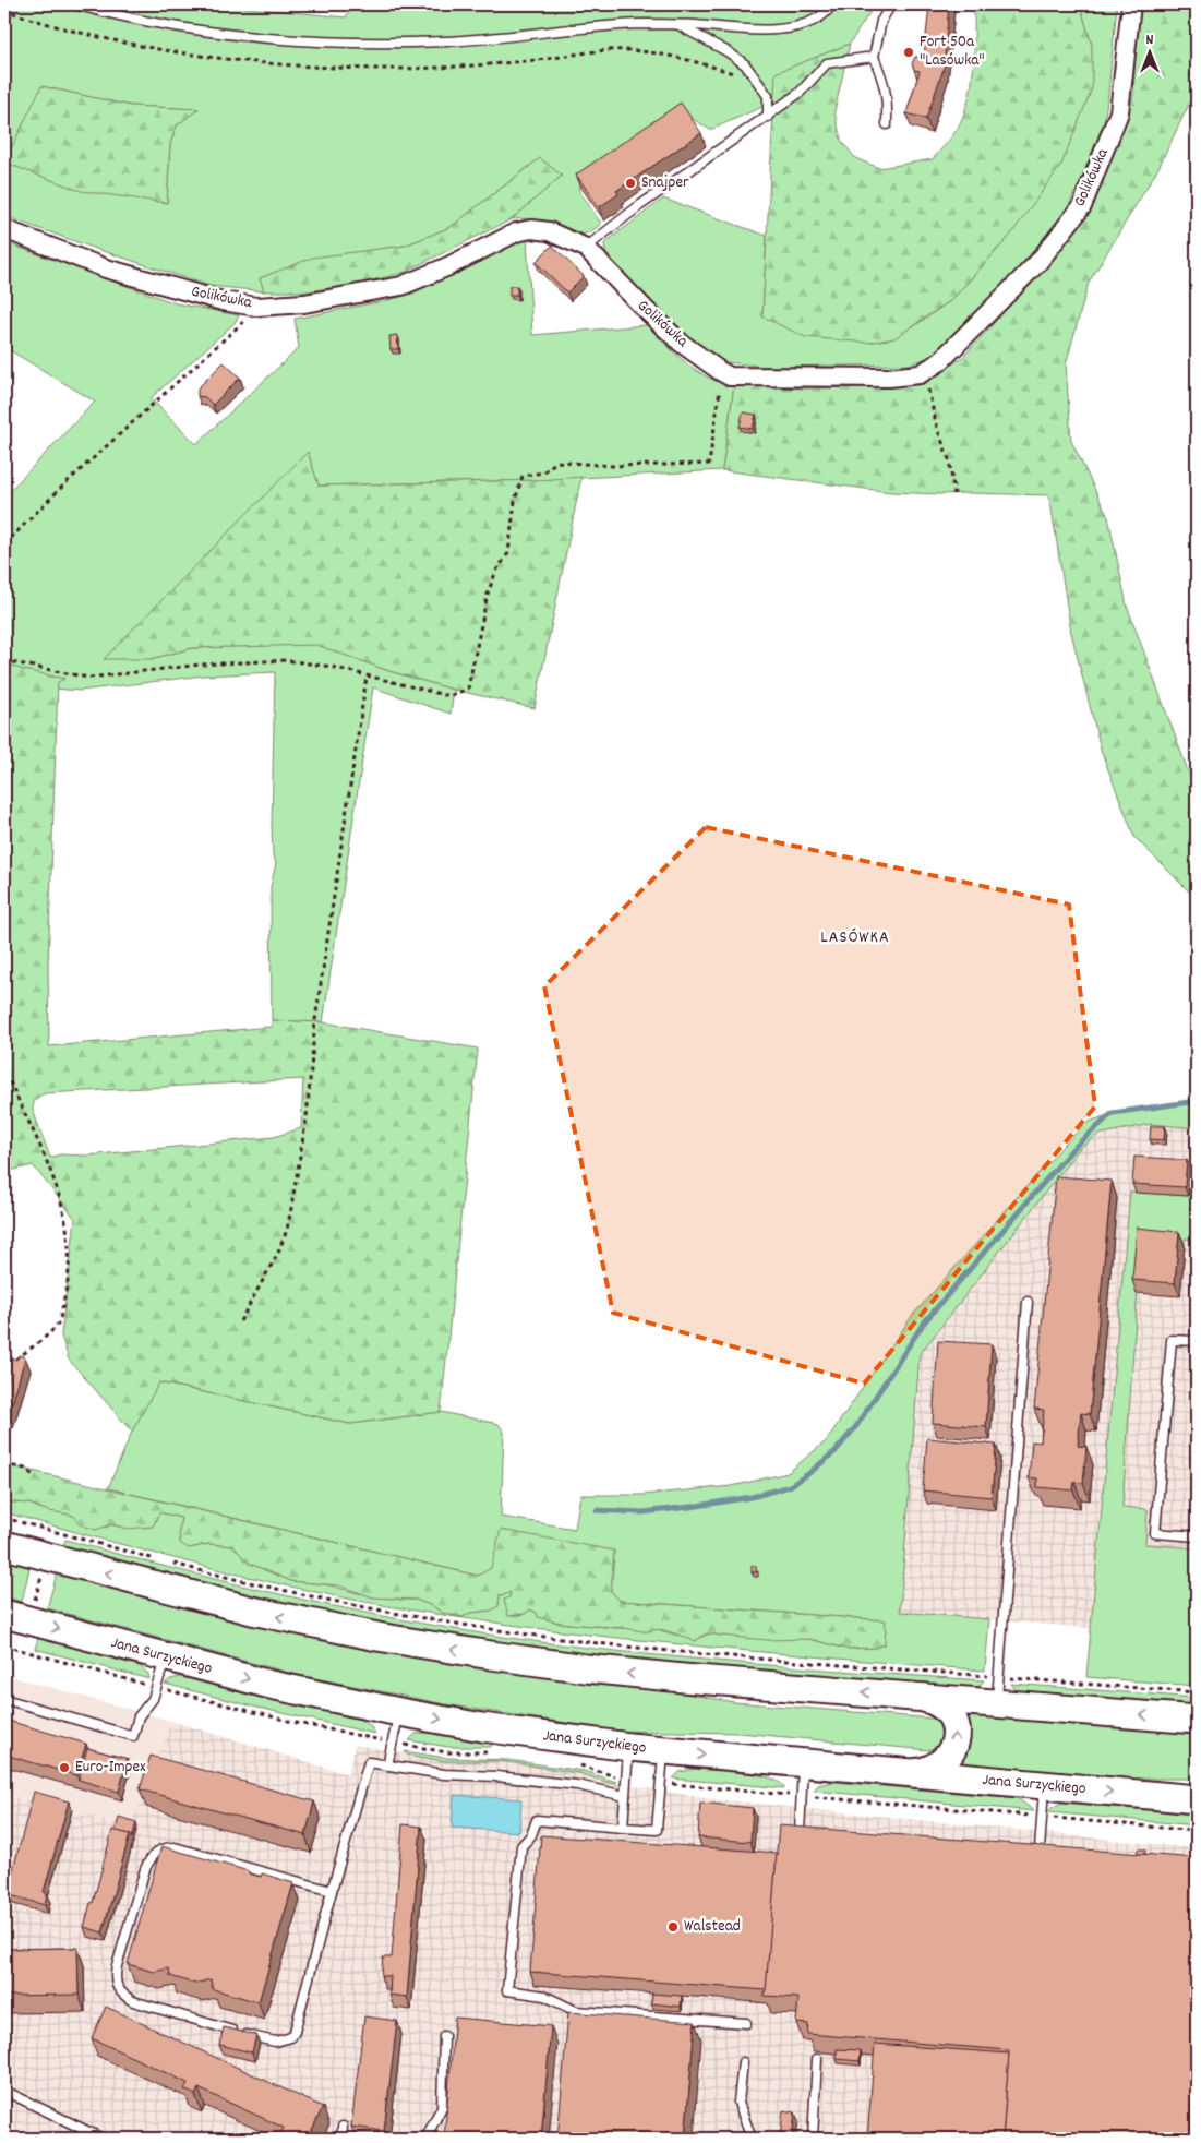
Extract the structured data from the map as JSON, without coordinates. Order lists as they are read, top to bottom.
{
  "streets": {
    "main road": ["Jana Surzyckiego"],
    "street": ["Golikówka"]
  },
  "districts": ["LASÓWKA"],
  "places": [
    "Fort 50a \"Lasówka\"",
    "Snajper",
    "Euro-Impex",
    "Walstead"
  ],
  "north": "top"
}
